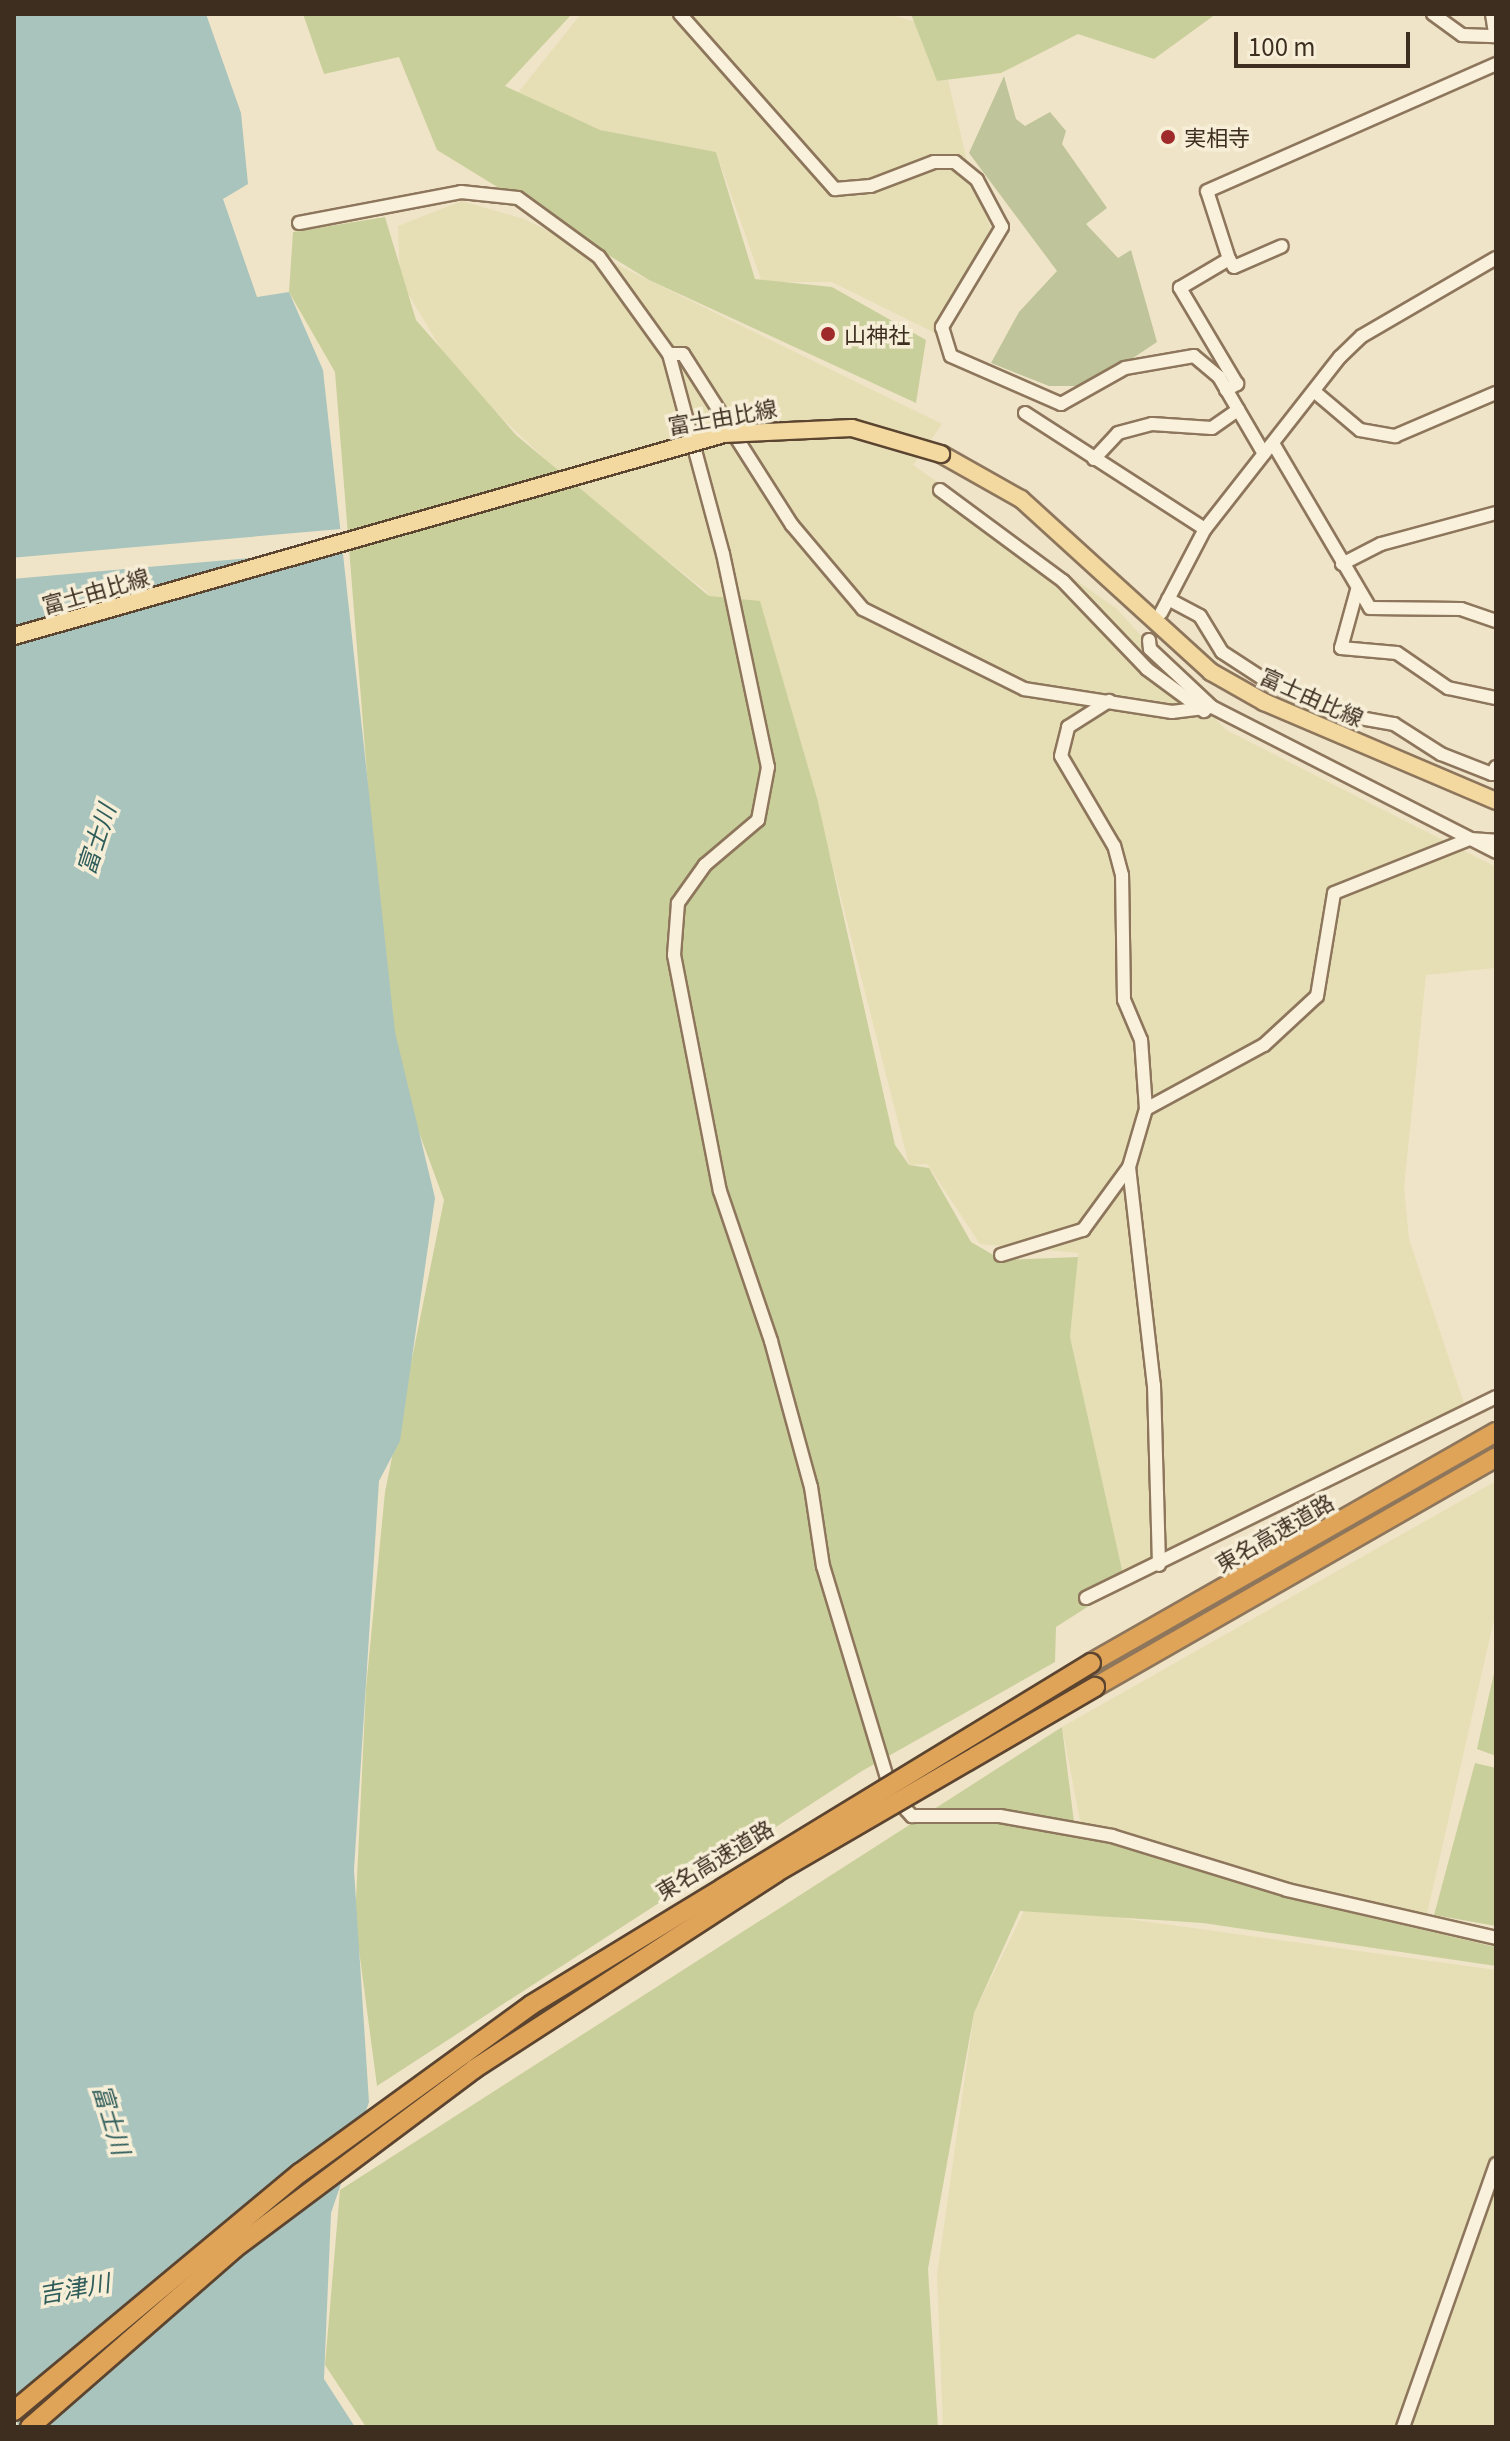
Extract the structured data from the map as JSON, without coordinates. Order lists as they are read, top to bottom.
{
  "streets": {
    "highway": ["東名高速道路"],
    "main road": ["富士由比線"]
  },
  "water": ["富士川", "吉津川"],
  "places": ["実相寺", "山神社"],
  "scale_bar": "100 m"
}
